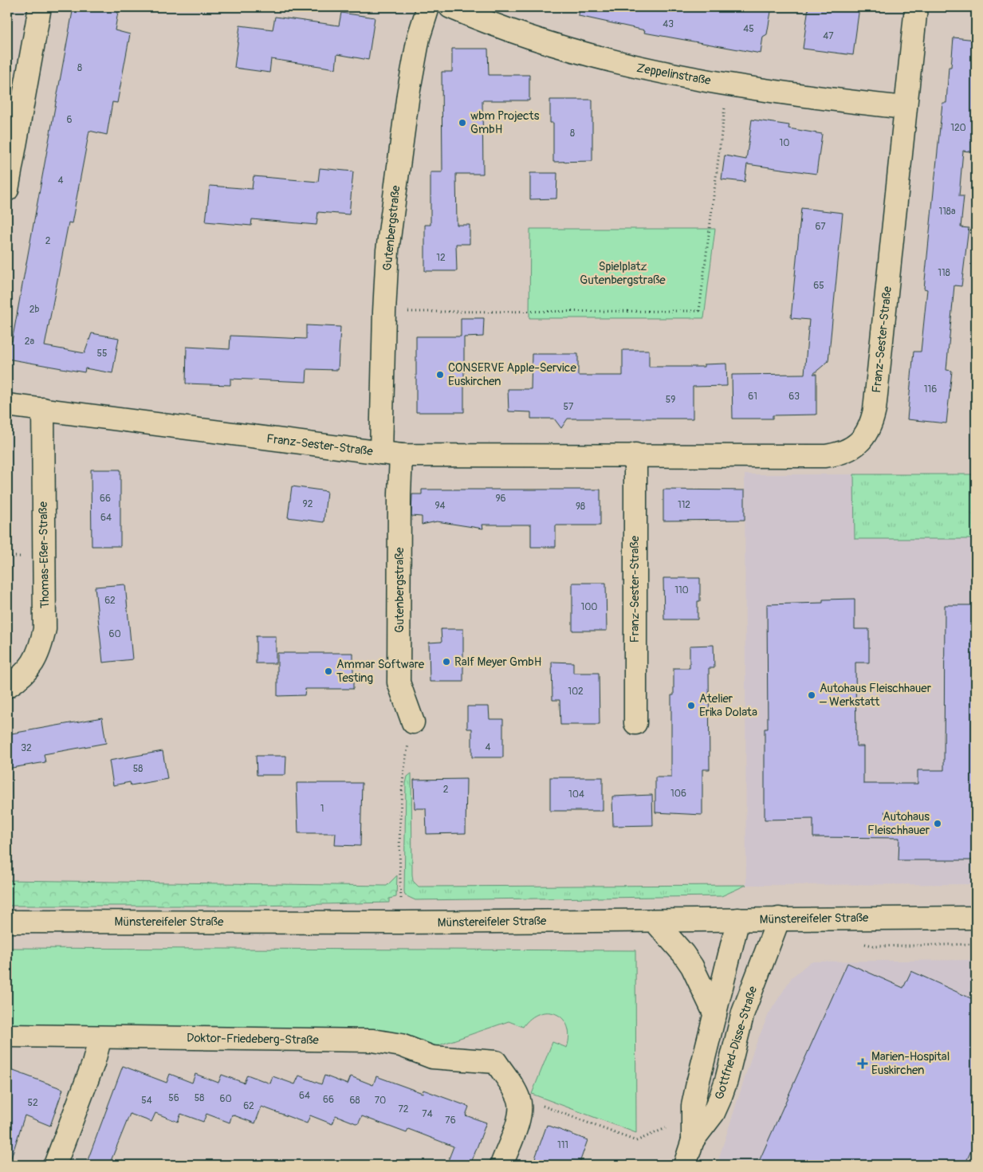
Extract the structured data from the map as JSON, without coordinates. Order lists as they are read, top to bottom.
{
  "streets": {
    "street": [
      "Zeppelinstraße",
      "Gutenbergstraße",
      "Franz-Sester-Straße",
      "Thomas-Eßer-Straße",
      "Münstereifeler Straße",
      "Doktor-Friedeberg-Straße",
      "Gottfried-Disse-Straße"
    ]
  },
  "crossings": [
    ["Zeppelinstraße", "Franz-Sester-Straße"],
    ["Gutenbergstraße", "Franz-Sester-Straße"],
    ["Franz-Sester-Straße", "Thomas-Eßer-Straße"],
    ["Münstereifeler Straße", "Gottfried-Disse-Straße"]
  ],
  "parks": ["Spielplatz Gutenbergstraße"],
  "places": {
    "other": [
      "wbm Projects GmbH",
      "CONSERVE Apple-Service Euskirchen",
      "Ralf Meyer GmbH",
      "Ammar Software Testing",
      "Autohaus Fleischhauer – Werkstatt",
      "Atelier Erika Dolata",
      "Autohaus Fleischhauer"
    ],
    "health": ["Marien-Hospital Euskirchen"]
  },
  "house_numbers": [
    "43",
    "45",
    "47",
    "8",
    "6",
    "120",
    "8",
    "10",
    "4",
    "118a",
    "67",
    "2",
    "12",
    "118",
    "65",
    "2b",
    "2a",
    "55",
    "116",
    "61",
    "63",
    "59",
    "57",
    "66",
    "96",
    "92",
    "112",
    "94",
    "98",
    "64",
    "110",
    "62",
    "100",
    "60",
    "102",
    "4",
    "32",
    "58",
    "2",
    "106",
    "104",
    "1",
    "64",
    "56",
    "58",
    "60",
    "66",
    "54",
    "68",
    "70",
    "52",
    "62",
    "72",
    "74",
    "76",
    "111"
  ]
}
